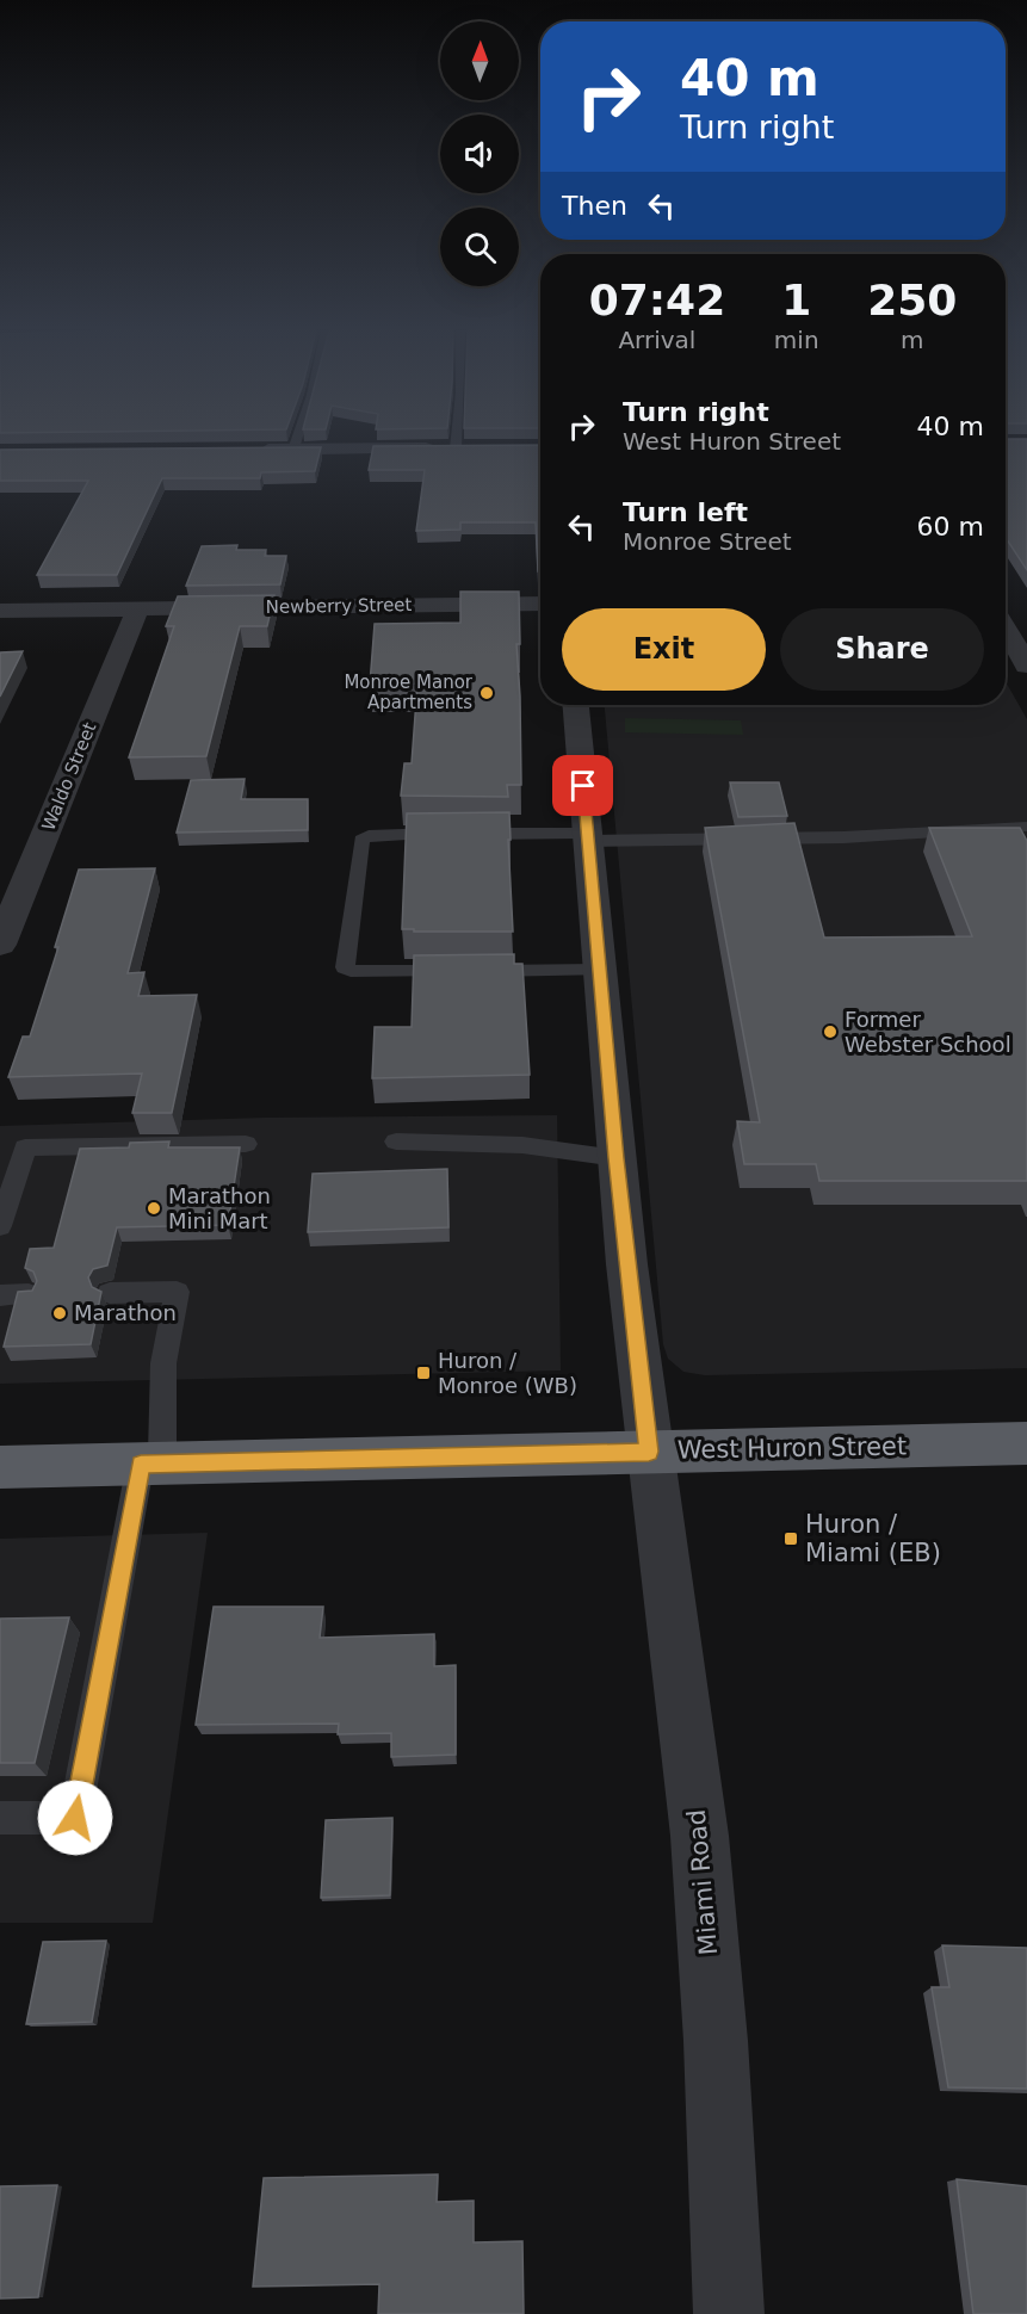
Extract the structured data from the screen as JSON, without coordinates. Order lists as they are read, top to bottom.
{
  "streets": {
    "highway": ["West Huron Street"],
    "street": ["Newberry Street", "Waldo Street", "Miami Road"]
  },
  "crossings": [
    ["Newberry Street", "Waldo Street"],
    ["West Huron Street", "Miami Road"]
  ],
  "places": {
    "other": [
      "Monroe Manor Apartments",
      "Former Webster School",
      "Marathon Mini Mart",
      "Marathon"
    ],
    "transit": ["Huron / Monroe (WB)", "Huron / Miami (EB)"]
  },
  "north": "top",
  "page": {
    "turn": ["40 m", "Turn right"],
    "then": "Then",
    "eta": [
      "07:42",
      "Arrival",
      "1",
      "min",
      "250",
      "m"
    ],
    "list": [
      {
        "name": "Turn right",
        "note": "West Huron Street",
        "value": "40 m"
      },
      {
        "name": "Turn left",
        "note": "Monroe Street",
        "value": "60 m"
      }
    ],
    "buttons": ["Exit", "Share"]
  }
}
